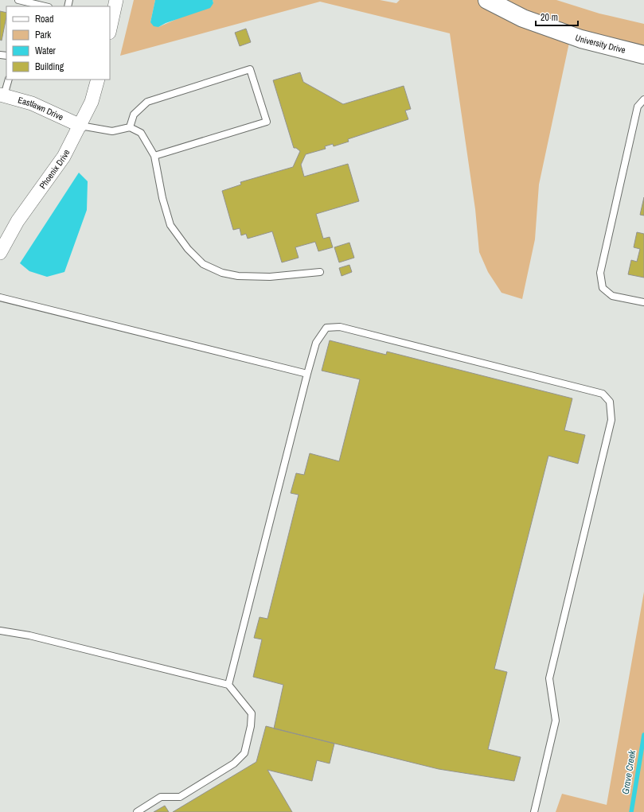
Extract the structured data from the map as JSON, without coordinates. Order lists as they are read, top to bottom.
{
  "streets": {
    "street": ["University Drive", "Eastlawn Drive", "Phoenix Drive"]
  },
  "crossings": [
    ["Eastlawn Drive", "Phoenix Drive"]
  ],
  "water": ["Grave Creek"],
  "legend": [
    "Road",
    "Park",
    "Water",
    "Building"
  ],
  "scale_bar": "20 m"
}
